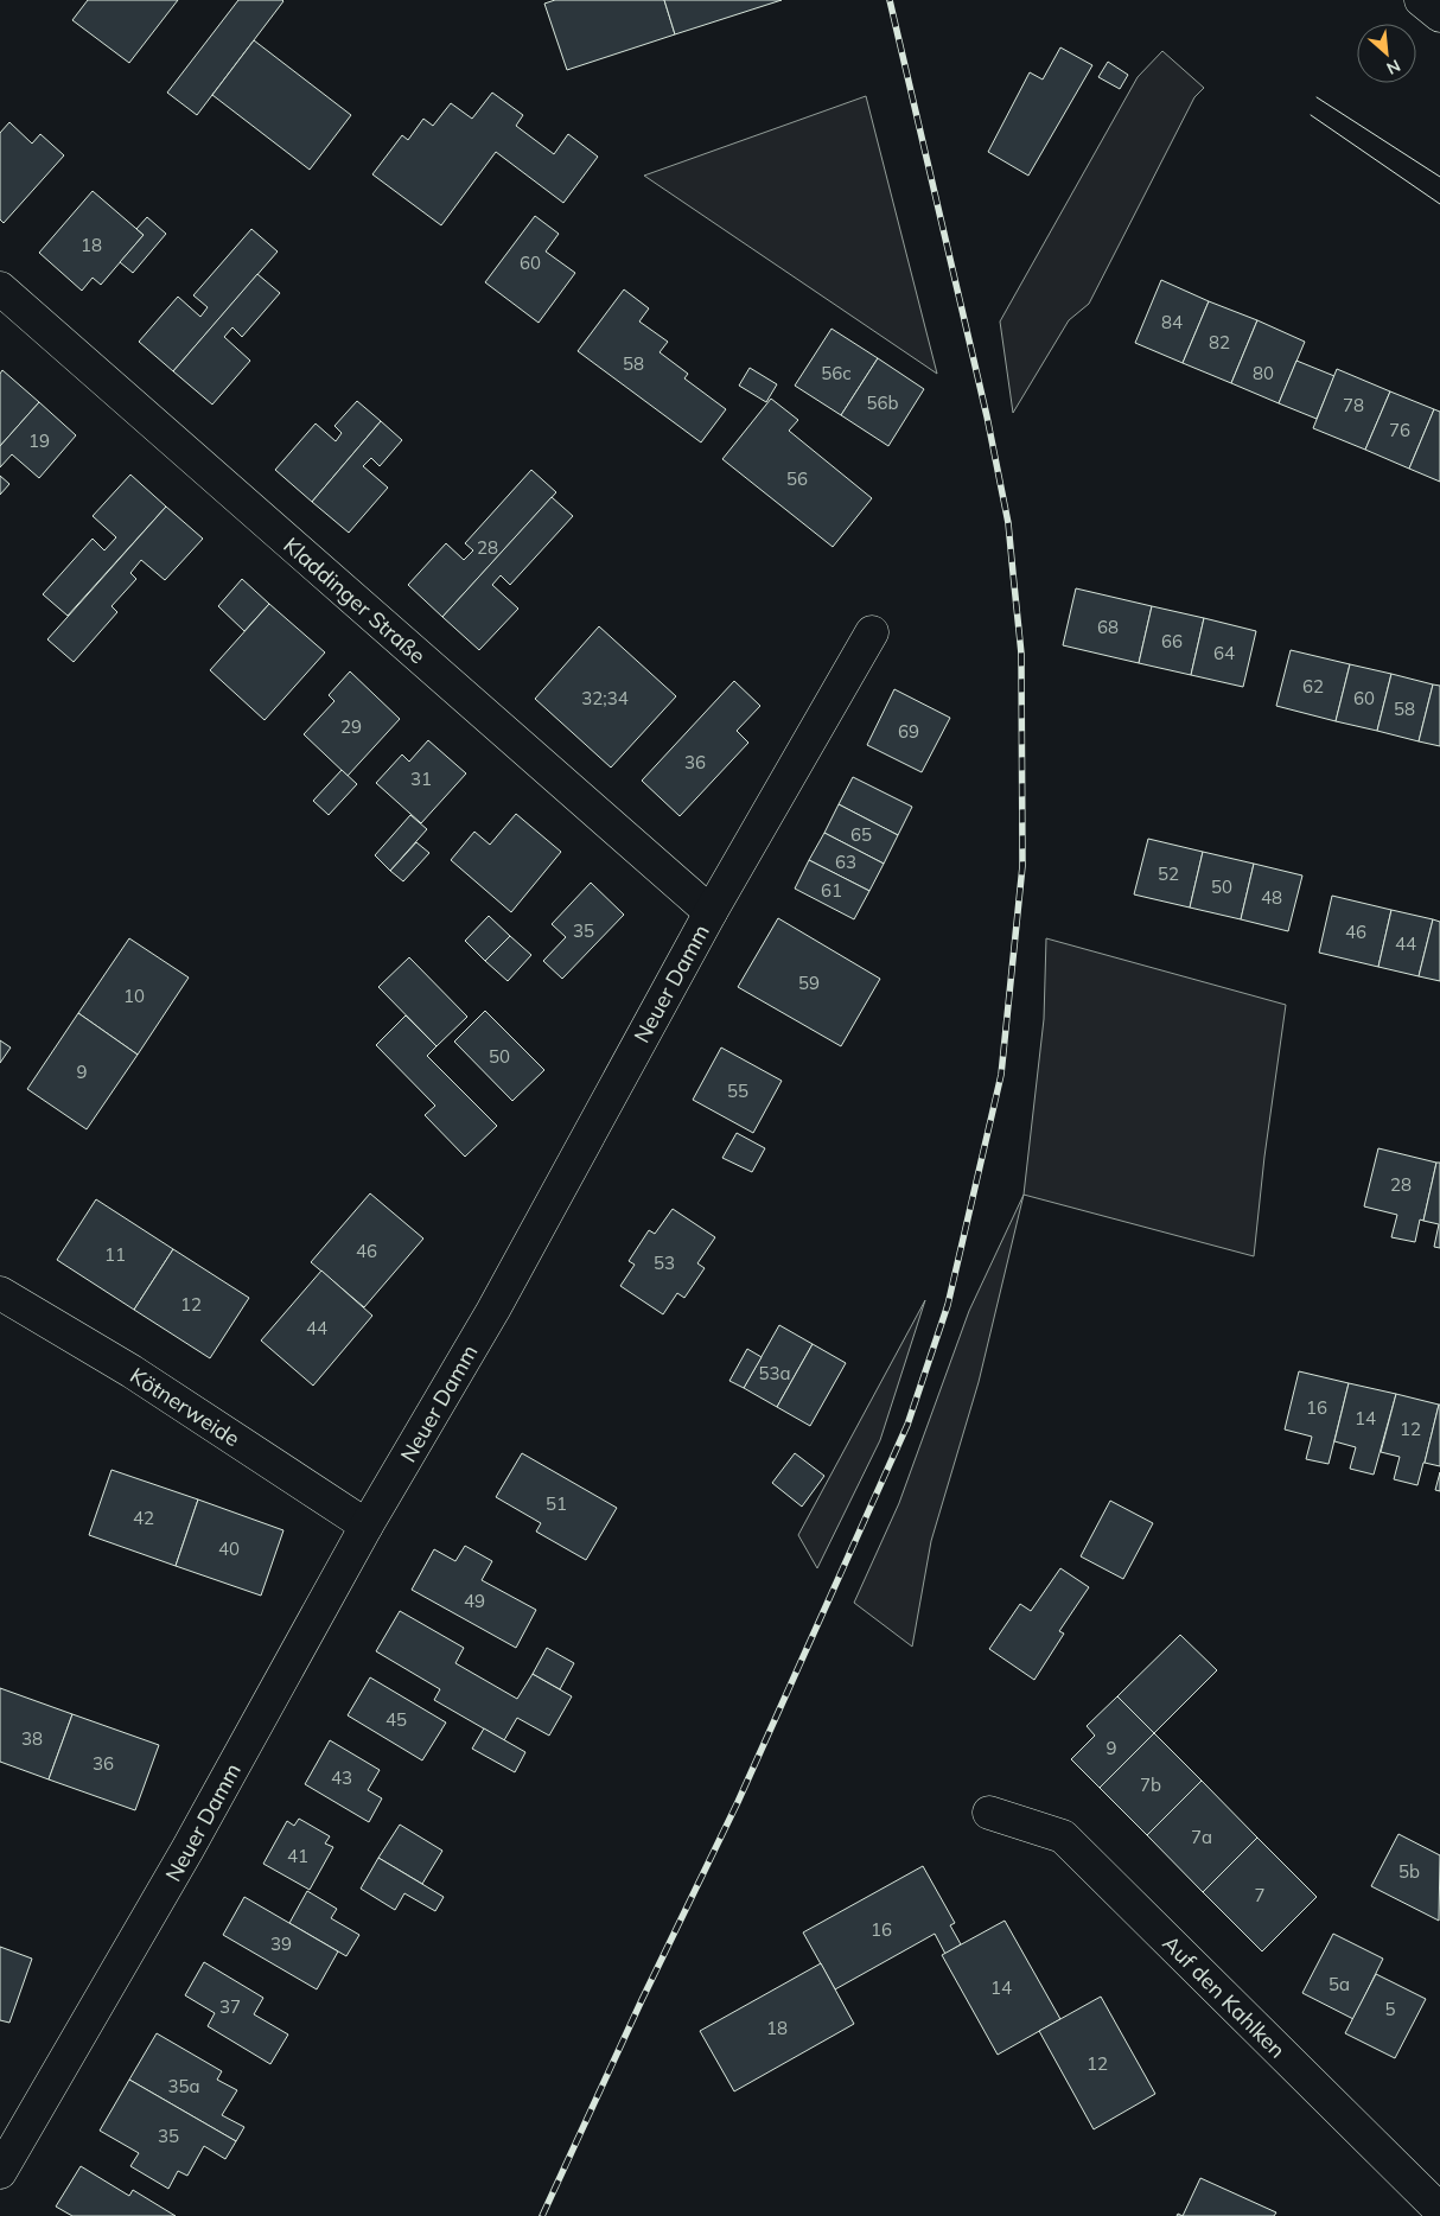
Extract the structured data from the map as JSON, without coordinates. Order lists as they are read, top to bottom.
{
  "streets": {
    "street": [
      "Kladdinger Straße",
      "Neuer Damm",
      "Kötnerweide",
      "Auf den Kahlken"
    ]
  },
  "crossings": [
    ["Kladdinger Straße", "Neuer Damm"],
    ["Neuer Damm", "Kötnerweide"]
  ],
  "house_numbers": [
    "18",
    "60",
    "84",
    "82",
    "58",
    "56c",
    "80",
    "56b",
    "78",
    "76",
    "19",
    "56",
    "28",
    "68",
    "66",
    "64",
    "62",
    "32;34",
    "60",
    "58",
    "29",
    "69",
    "36",
    "31",
    "65",
    "63",
    "52",
    "50",
    "61",
    "48",
    "35",
    "46",
    "44",
    "59",
    "10",
    "50",
    "9",
    "55",
    "28",
    "46",
    "11",
    "53",
    "12",
    "44",
    "53a",
    "16",
    "14",
    "12",
    "51",
    "42",
    "40",
    "49",
    "45",
    "38",
    "9",
    "36",
    "43",
    "7b",
    "7a",
    "41",
    "5b",
    "7",
    "16",
    "39",
    "5a",
    "14",
    "37",
    "5",
    "18",
    "12",
    "35a",
    "35"
  ],
  "north": "bottom right"
}
